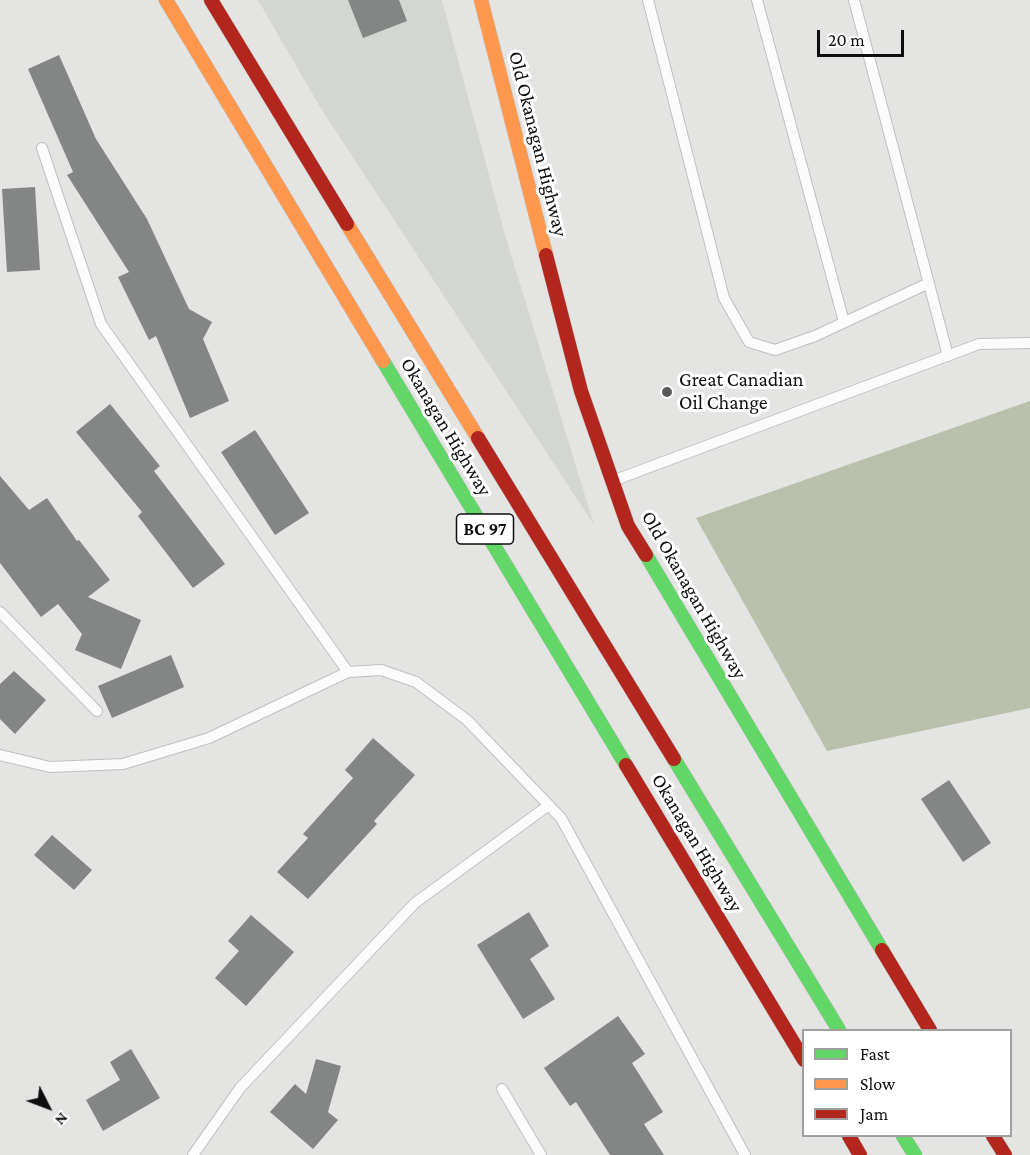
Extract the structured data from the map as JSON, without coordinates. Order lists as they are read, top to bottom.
{
  "streets": {
    "main road": ["Old Okanagan Highway", "Okanagan Highway", "BC 97"]
  },
  "places": ["Great Canadian Oil Change"],
  "legend": ["Fast", "Slow", "Jam"],
  "scale_bar": "20 m",
  "north": "bottom right"
}
